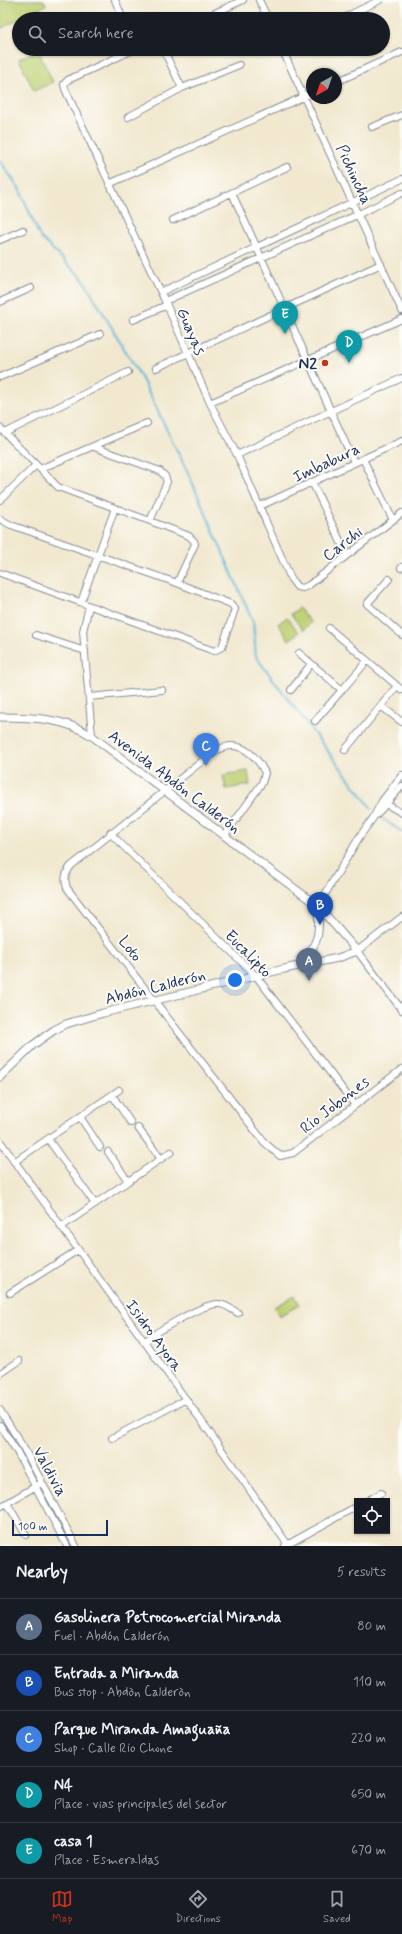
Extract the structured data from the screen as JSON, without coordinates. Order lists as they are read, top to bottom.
{
  "streets": {
    "street": [
      "Pichincha",
      "Guayas",
      "Imbabura",
      "Carchi",
      "Avenida Abdón Calderón",
      "Loto",
      "Eucalipto",
      "Abdón Calderón",
      "Río Jobones",
      "Isidro Ayora",
      "Valdivia"
    ]
  },
  "crossings": [
    ["Guayas", "Imbabura"],
    ["Guayas", "Carchi"],
    ["Avenida Abdón Calderón", "Loto"],
    ["Avenida Abdón Calderón", "Abdón Calderón"],
    ["Loto", "Eucalipto"],
    ["Loto", "Abdón Calderón"],
    ["Loto", "Río Jobones"],
    ["Eucalipto", "Abdón Calderón"],
    ["Eucalipto", "Río Jobones"]
  ],
  "places": ["N2"],
  "scale_bar": "100 m",
  "north": "bottom left",
  "page": {
    "search": "Search here",
    "pins": [
      "E",
      "D",
      "C",
      "B",
      "A"
    ],
    "scale": "100 m",
    "heading": ["Nearby", "5 results"],
    "list": [
      {
        "mark": "A",
        "name": "Gasolinera Petrocomercial Miranda",
        "note": "Fuel · Abdón Calderón",
        "value": "80 m"
      },
      {
        "mark": "B",
        "name": "Entrada a Miranda",
        "note": "Bus stop · Abdòn Calderòn",
        "value": "110 m"
      },
      {
        "mark": "C",
        "name": "Parque Miranda Amaguaña",
        "note": "Shop · Calle Rio Chone",
        "value": "220 m"
      },
      {
        "mark": "D",
        "name": "N4",
        "note": "Place · vias principales del sector",
        "value": "650 m"
      },
      {
        "mark": "E",
        "name": "casa 1",
        "note": "Place · Esmeraldas",
        "value": "670 m"
      }
    ],
    "nav": ["Map", "Directions", "Saved"]
  }
}
